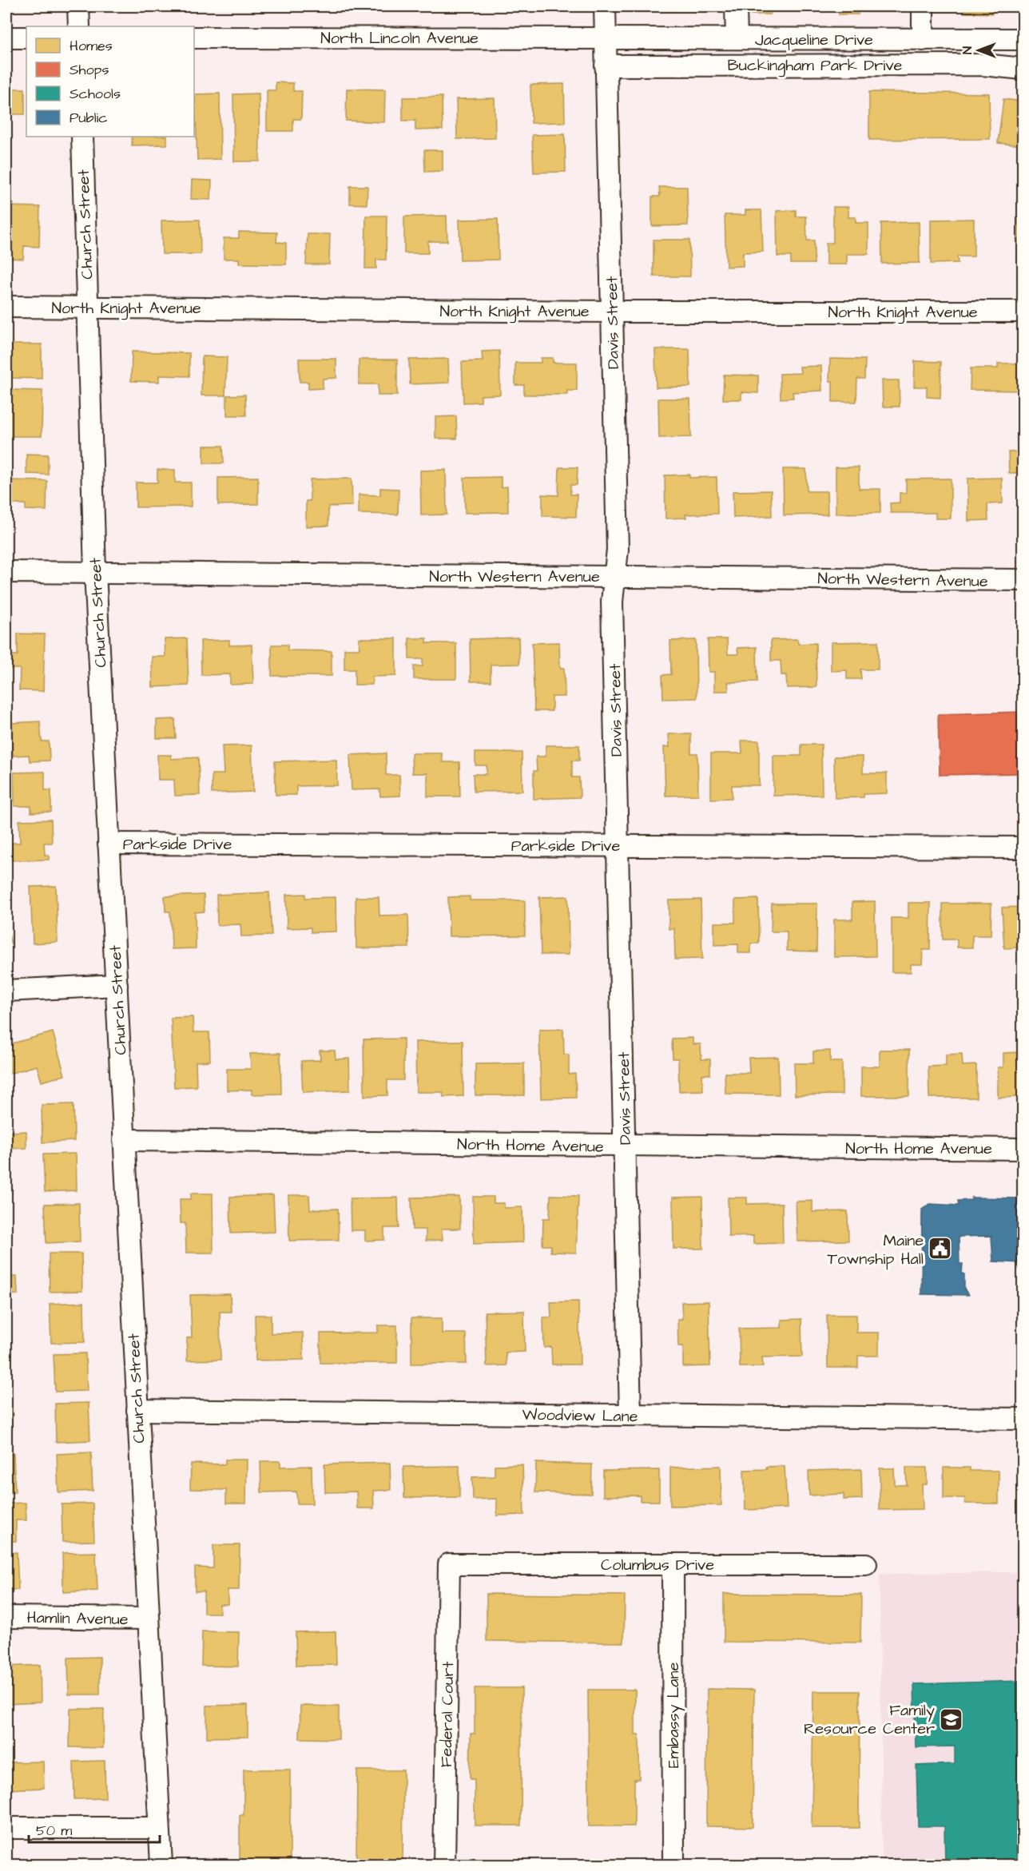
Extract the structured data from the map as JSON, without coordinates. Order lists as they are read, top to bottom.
{
  "streets": {
    "street": [
      "North Lincoln Avenue",
      "Jacqueline Drive",
      "Buckingham Park Drive",
      "Church Street",
      "North Knight Avenue",
      "Davis Street",
      "North Western Avenue",
      "Parkside Drive",
      "North Home Avenue",
      "Woodview Lane",
      "Columbus Drive",
      "Hamlin Avenue",
      "Federal Court",
      "Embassy Lane"
    ]
  },
  "crossings": [
    ["North Lincoln Avenue", "Jacqueline Drive"],
    ["North Lincoln Avenue", "Davis Street"],
    ["Jacqueline Drive", "Davis Street"],
    ["Buckingham Park Drive", "Davis Street"],
    ["Church Street", "North Knight Avenue"],
    ["Church Street", "North Western Avenue"],
    ["Church Street", "Parkside Drive"],
    ["Church Street", "North Home Avenue"],
    ["Church Street", "Woodview Lane"],
    ["Church Street", "Hamlin Avenue"],
    ["North Knight Avenue", "Davis Street"],
    ["Davis Street", "North Western Avenue"],
    ["Davis Street", "Parkside Drive"],
    ["Davis Street", "North Home Avenue"],
    ["Davis Street", "Woodview Lane"],
    ["Columbus Drive", "Federal Court"],
    ["Columbus Drive", "Embassy Lane"]
  ],
  "places": {
    "public building": ["Maine Township Hall"],
    "school or university": ["Family Resource Center"]
  },
  "legend": [
    "Homes",
    "Shops",
    "Schools",
    "Public"
  ],
  "scale_bar": "50 m",
  "north": "left"
}
